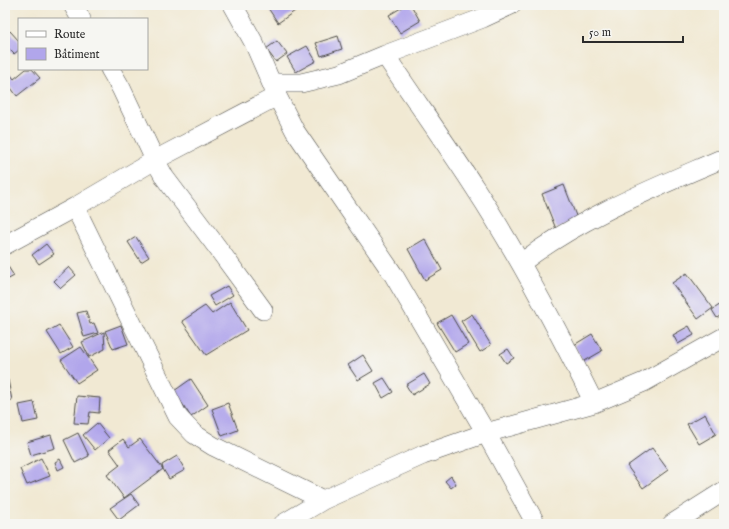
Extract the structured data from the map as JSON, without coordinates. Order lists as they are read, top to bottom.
{
  "legend": ["Route", "Bâtiment"],
  "scale_bar": "50 m"
}
